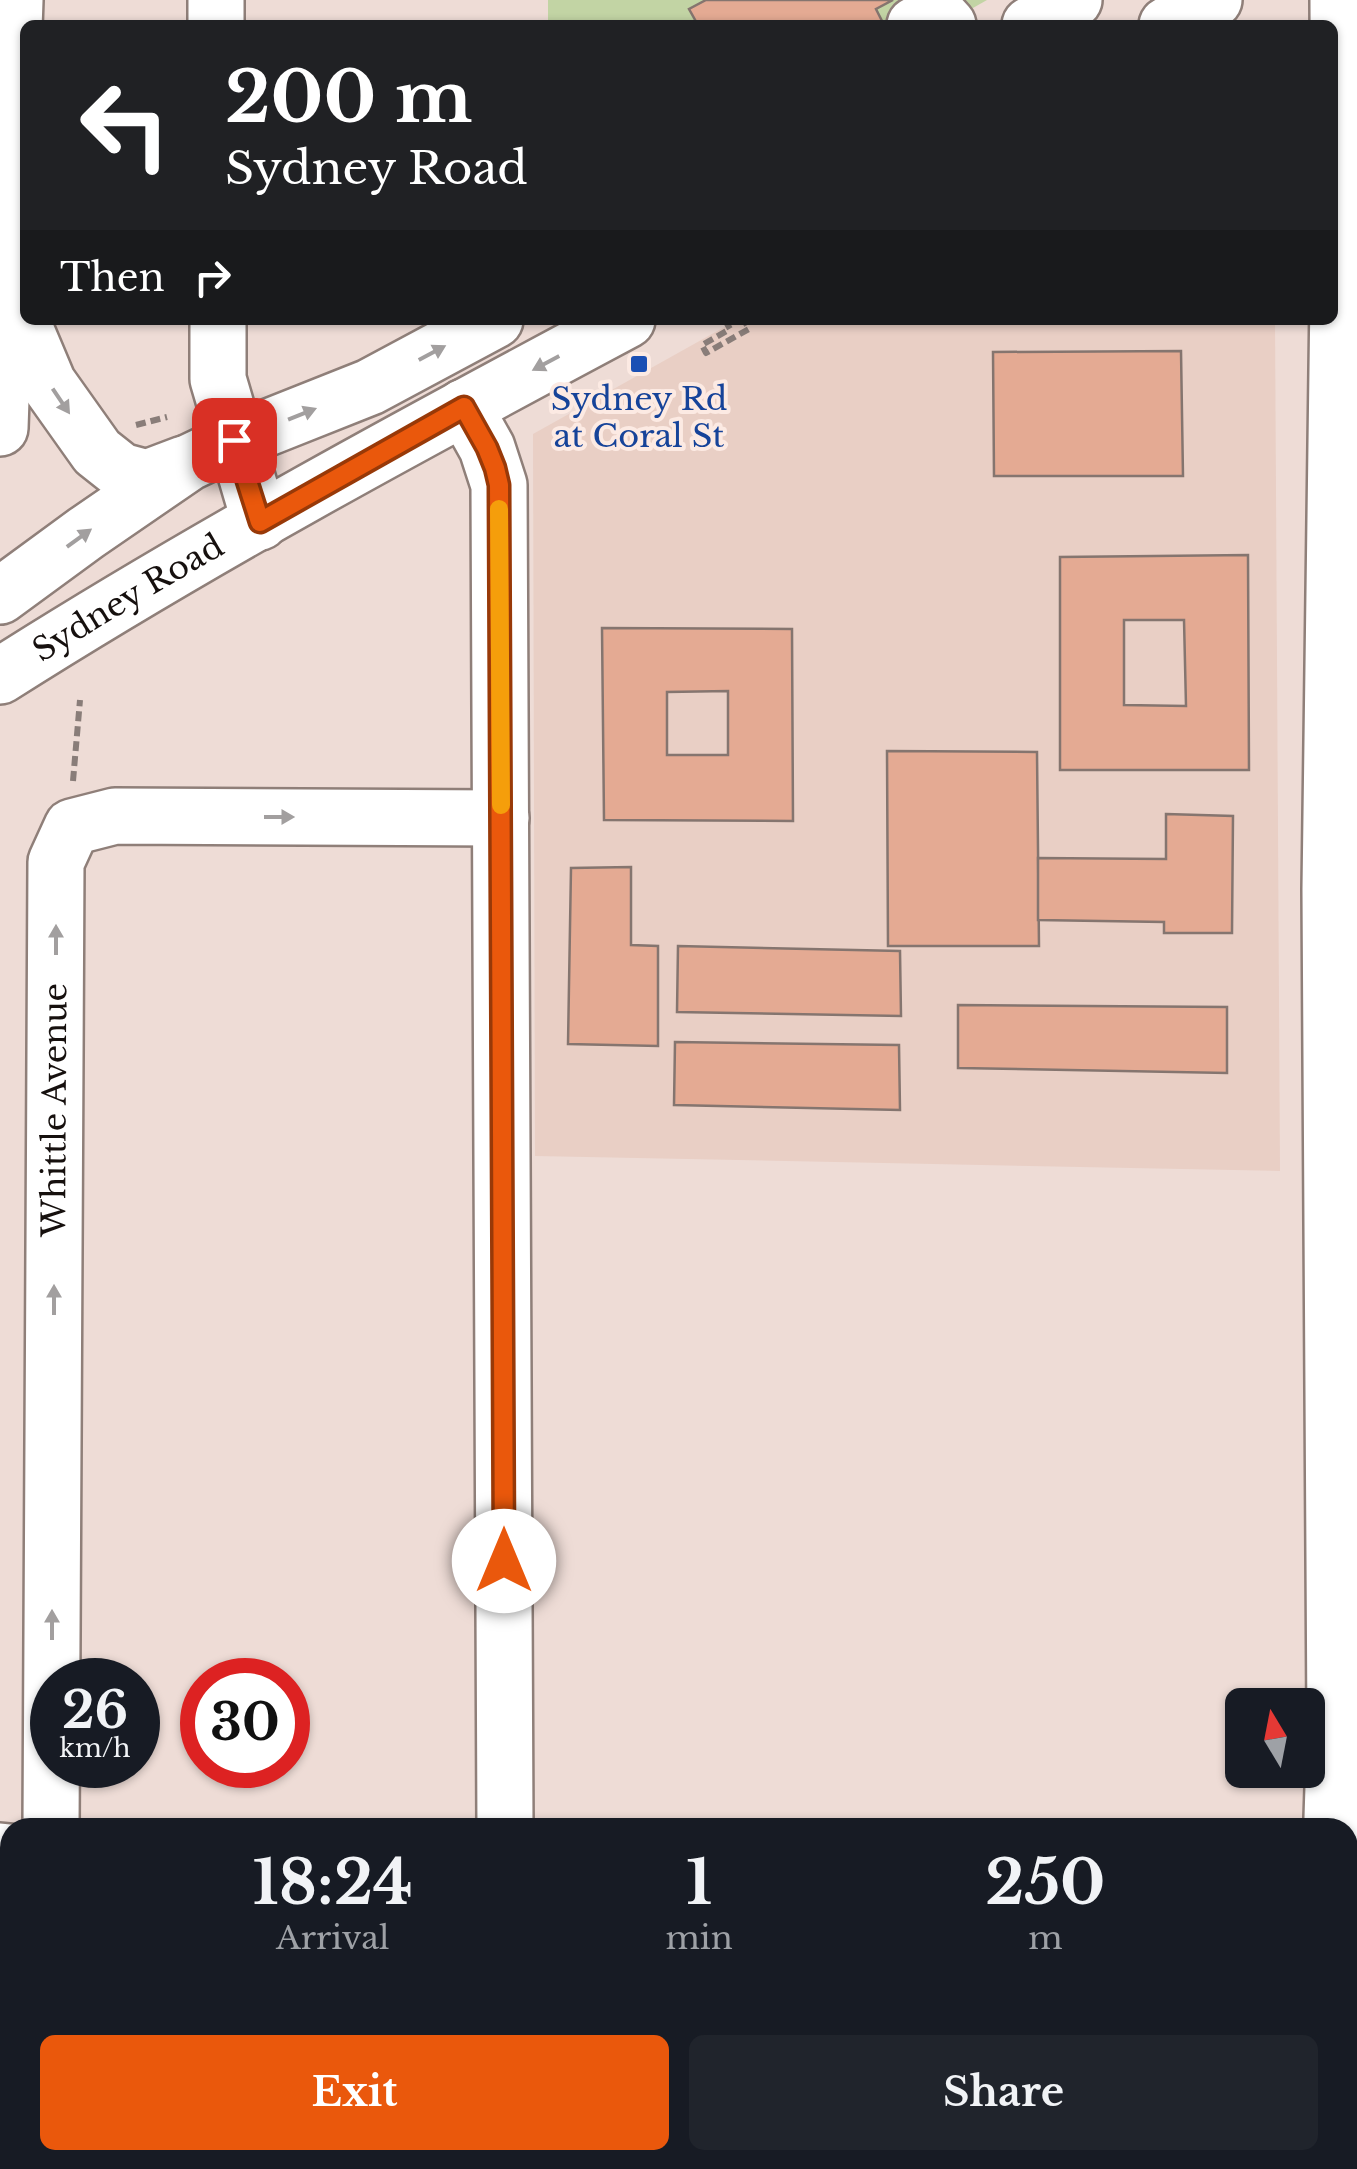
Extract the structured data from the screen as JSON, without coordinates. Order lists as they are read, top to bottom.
{
  "streets": {
    "main road": ["Sydney Road", "Whittle Avenue"]
  },
  "places": {
    "transit": ["Sydney Rd at Coral St"]
  },
  "north": "top",
  "page": {
    "turn": ["200 m", "Sydney Road"],
    "then": "Then",
    "speed": "26 km/h",
    "limit": "30",
    "eta": [
      "18:24",
      "Arrival",
      "1",
      "min",
      "250",
      "m"
    ],
    "buttons": ["Exit", "Share"]
  }
}
